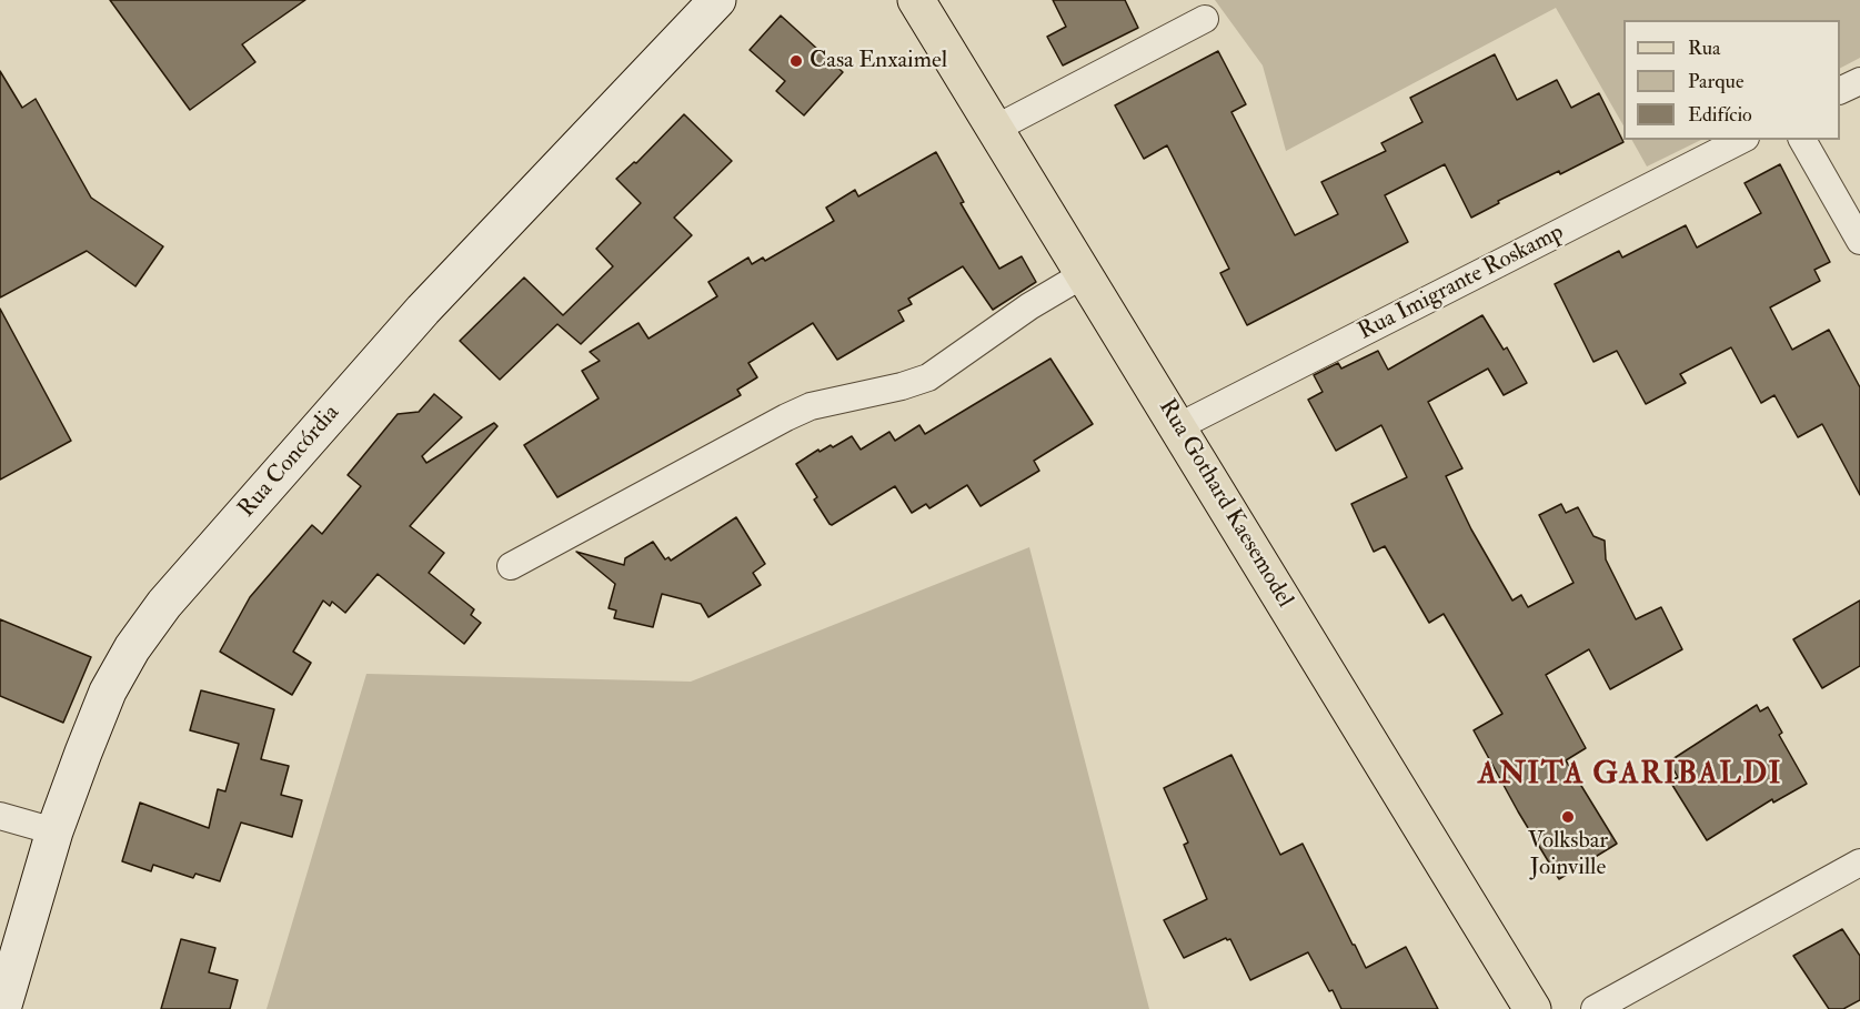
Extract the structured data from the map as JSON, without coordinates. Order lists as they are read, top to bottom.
{
  "streets": {
    "main road": ["Rua Gothard Kaesemodel"],
    "street": ["Rua Imigrante Roskamp", "Rua Concórdia"]
  },
  "crossings": [
    ["Rua Imigrante Roskamp", "Rua Gothard Kaesemodel"]
  ],
  "districts": ["ANITA GARIBALDI"],
  "places": ["Casa Enxaimel", "Volksbar Joinville"],
  "legend": ["Rua", "Parque", "Edifício"]
}
